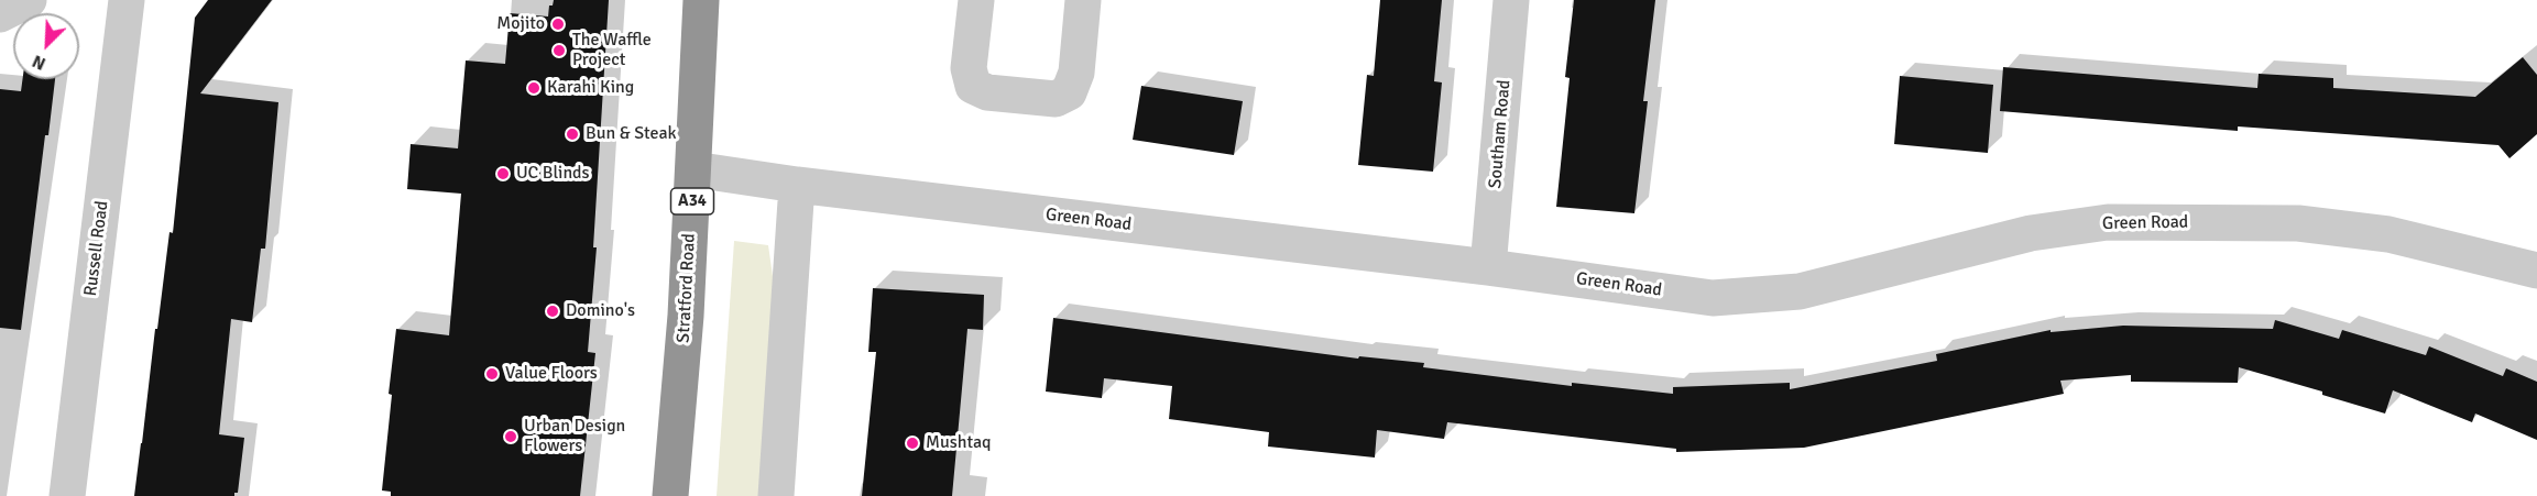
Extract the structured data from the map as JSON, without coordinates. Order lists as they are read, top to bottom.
{
  "streets": {
    "highway": ["A34", "Stratford Road"],
    "street": ["Southam Road", "Green Road", "Russell Road"]
  },
  "crossings": [
    ["Southam Road", "Green Road"],
    ["Green Road", "Stratford Road"]
  ],
  "places": [
    "Mojito",
    "The Waffle Project",
    "Karahi King",
    "Bun & Steak",
    "UC Blinds",
    "Domino's",
    "Value Floors",
    "Urban Design Flowers",
    "Mushtaq"
  ],
  "north": "bottom left"
}
